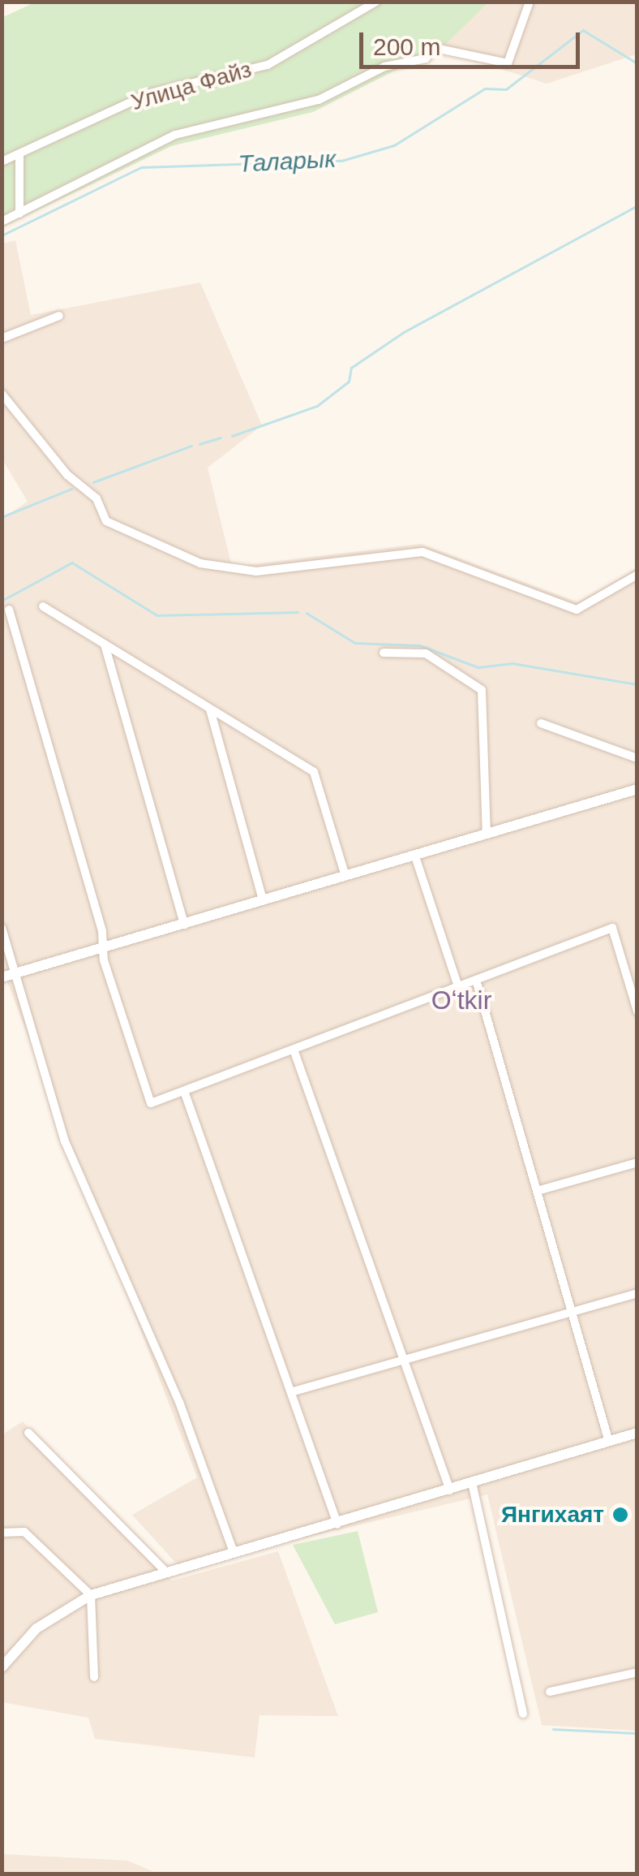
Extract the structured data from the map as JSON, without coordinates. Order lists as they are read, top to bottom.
{
  "streets": {
    "street": ["Улица Файз"]
  },
  "districts": ["Oʻtkir"],
  "water": ["Таларык"],
  "places": ["Янгихаят"],
  "scale_bar": "200 m"
}
